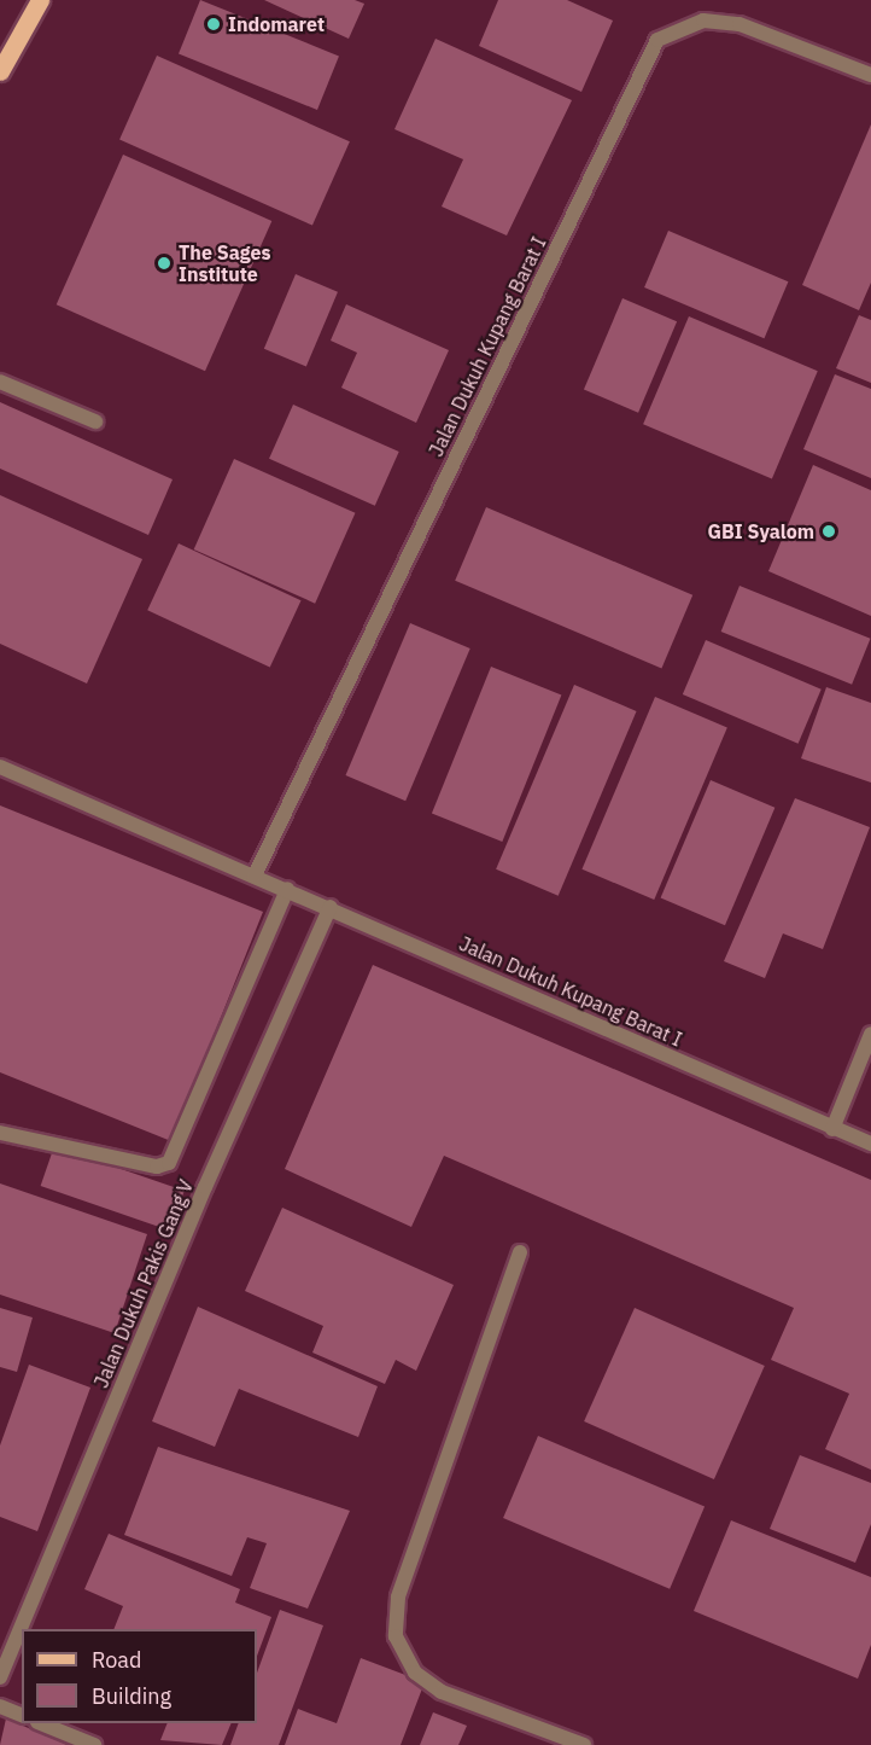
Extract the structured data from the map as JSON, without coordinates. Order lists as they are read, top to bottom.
{
  "streets": {
    "street": ["Jalan Dukuh Kupang Barat I", "Jalan Dukuh Pakis Gang V"]
  },
  "crossings": [
    ["Jalan Dukuh Kupang Barat I", "Jalan Dukuh Pakis Gang V"]
  ],
  "places": ["Indomaret", "The Sages Institute", "GBI Syalom"],
  "legend": ["Road", "Building"]
}
